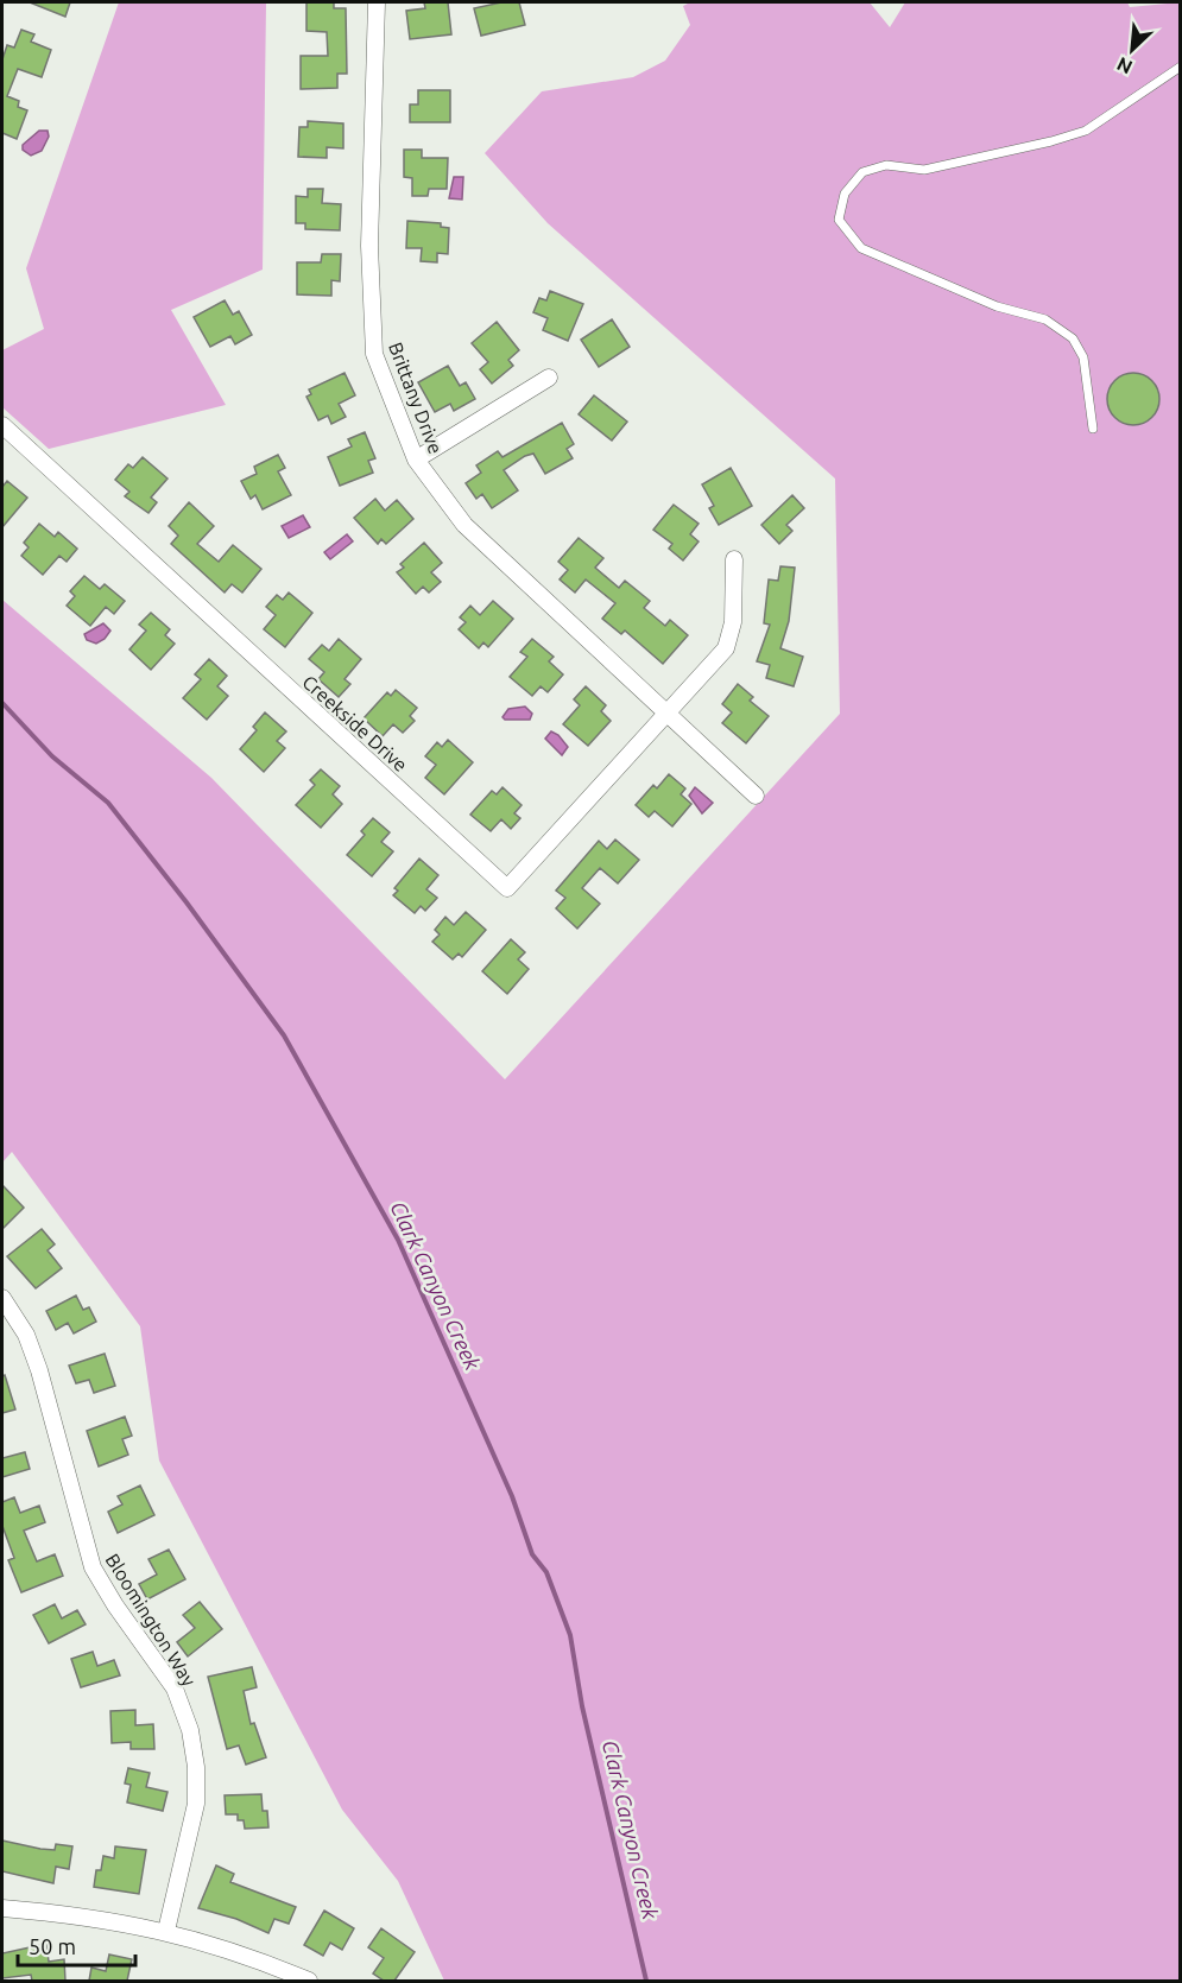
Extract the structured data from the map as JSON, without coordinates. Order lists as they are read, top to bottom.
{
  "streets": {
    "street": ["Brittany Drive", "Creekside Drive", "Bloomington Way"]
  },
  "crossings": [
    ["Brittany Drive", "Creekside Drive"]
  ],
  "water": ["Clark Canyon Creek"],
  "scale_bar": "50 m",
  "north": "bottom left"
}
